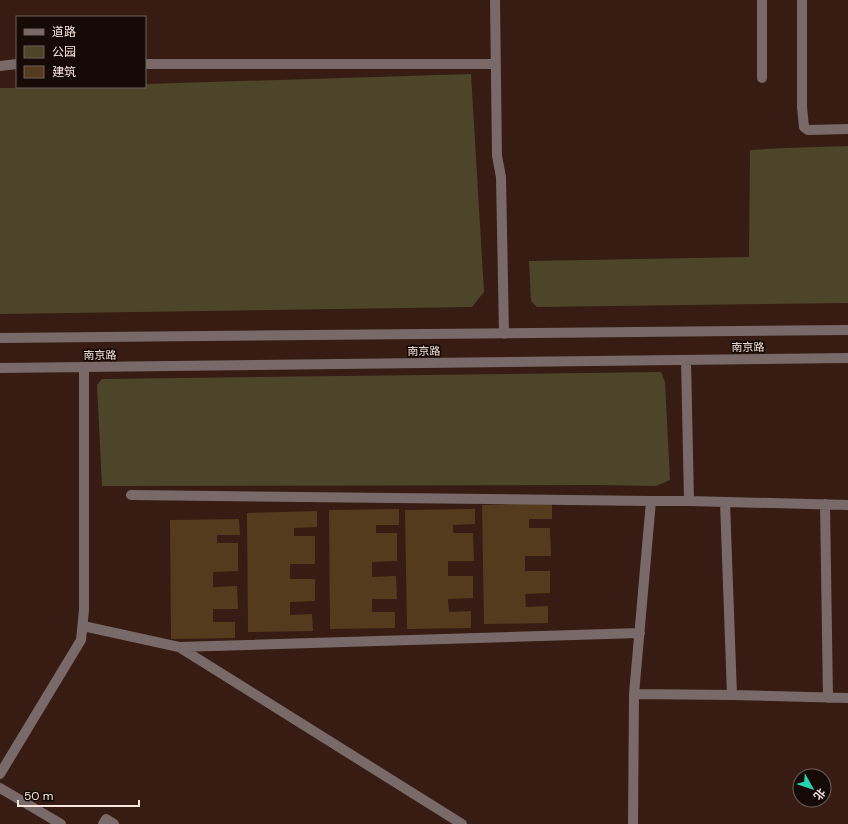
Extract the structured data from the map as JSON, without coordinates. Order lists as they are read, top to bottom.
{
  "streets": {
    "street": ["南京路"]
  },
  "legend": ["道路", "公园", "建筑"],
  "scale_bar": "50 m",
  "north": "bottom right"
}
